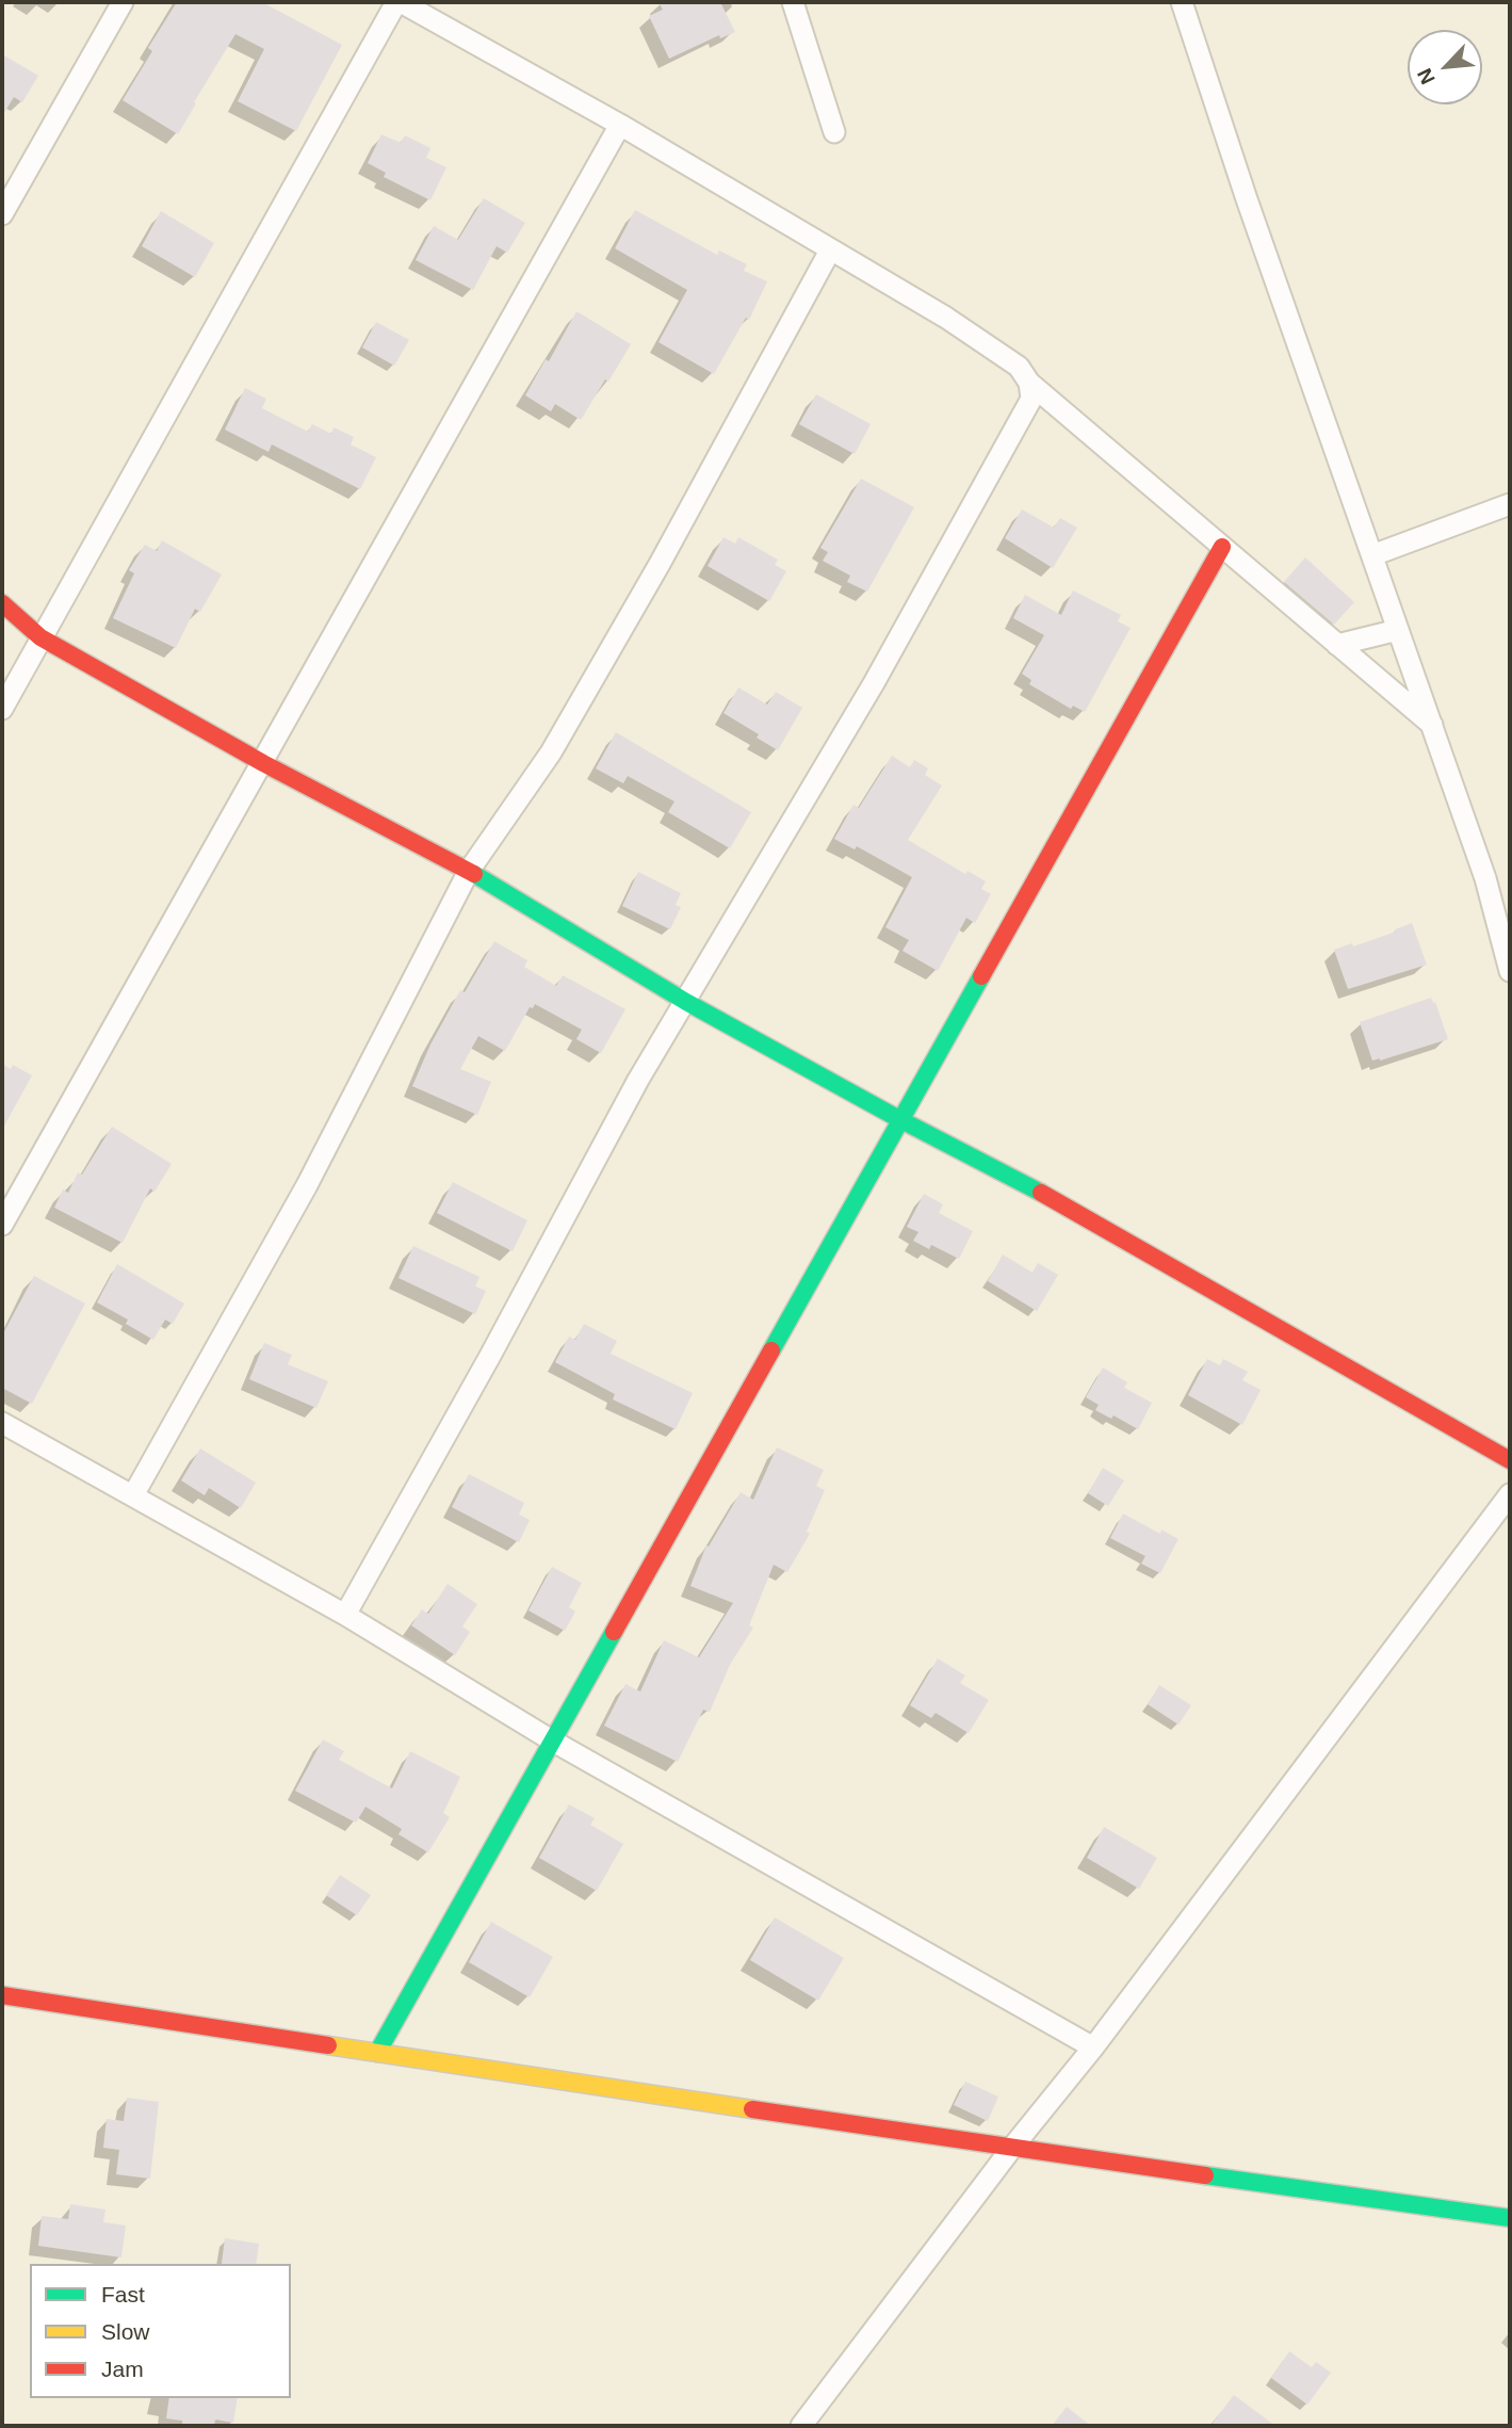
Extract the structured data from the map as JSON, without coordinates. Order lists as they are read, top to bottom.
{
  "legend": ["Fast", "Slow", "Jam"],
  "north": "bottom left"
}
